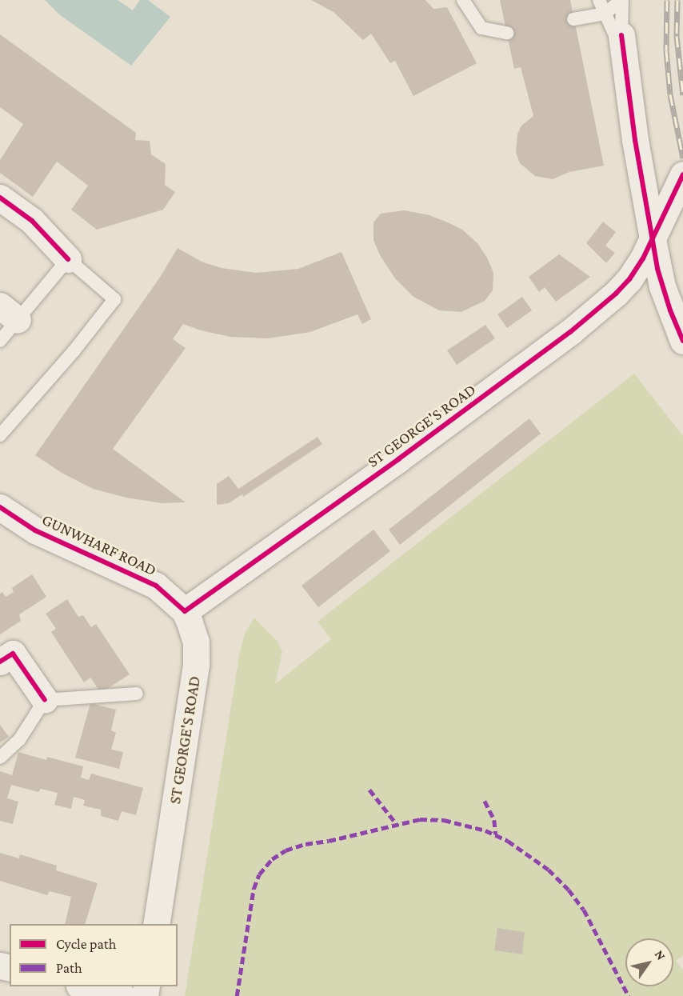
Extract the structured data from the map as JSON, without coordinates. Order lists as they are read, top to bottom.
{
  "streets": {
    "main road": ["ST GEORGE'S ROAD", "GUNWHARF ROAD"]
  },
  "crossings": [
    ["ST GEORGE'S ROAD", "GUNWHARF ROAD"]
  ],
  "legend": ["Cycle path", "Path"],
  "north": "top right"
}
